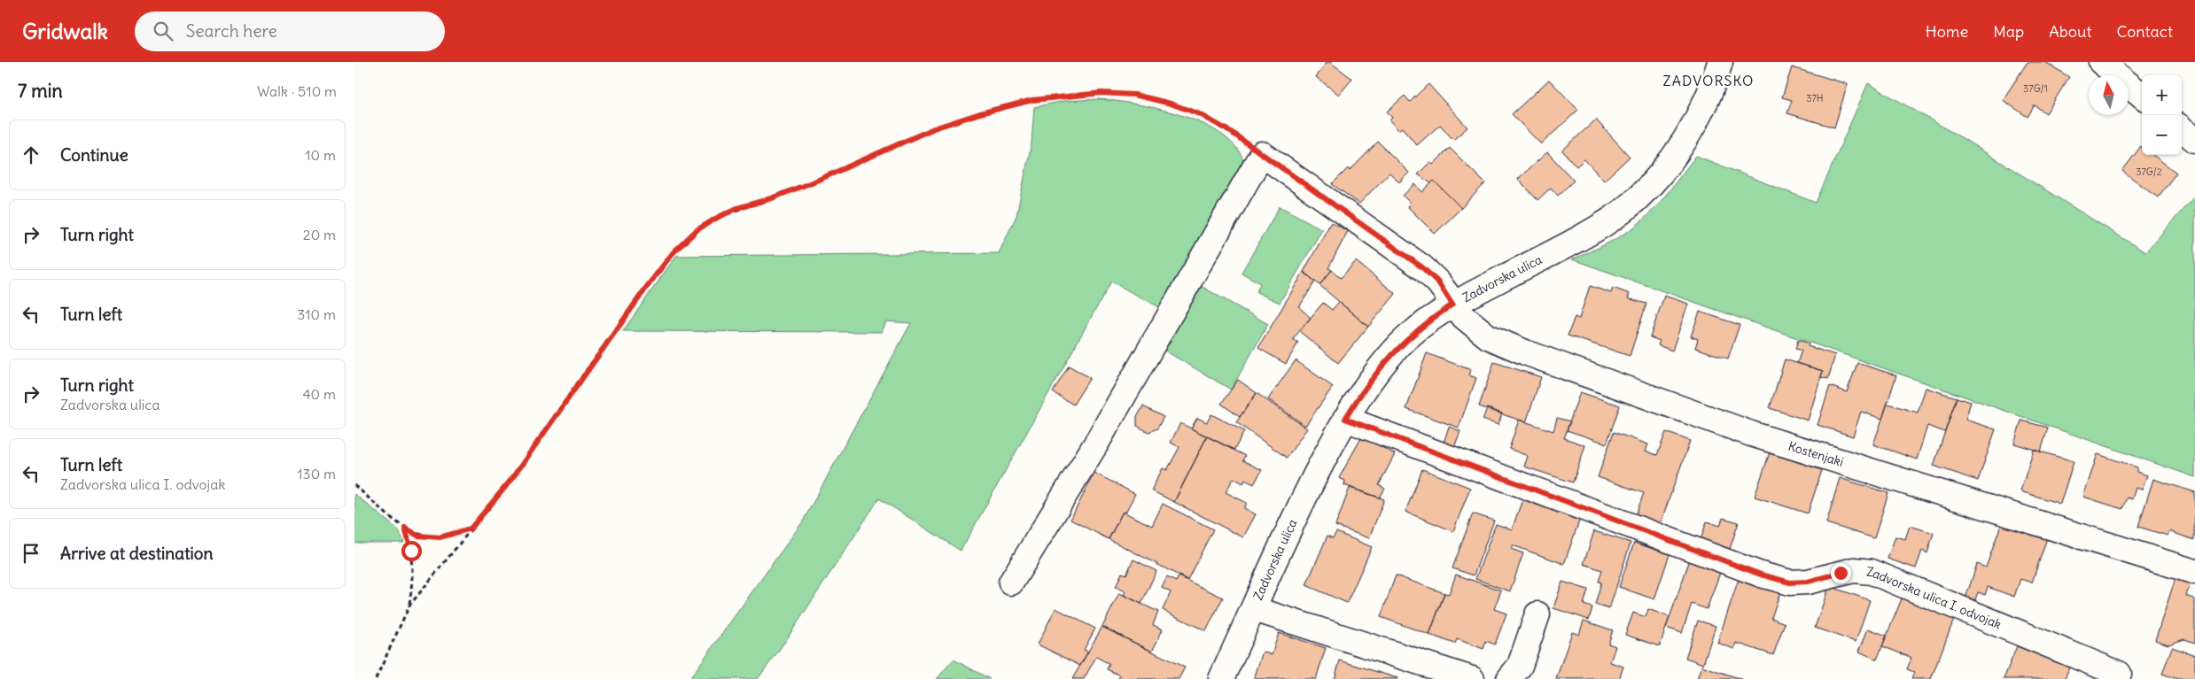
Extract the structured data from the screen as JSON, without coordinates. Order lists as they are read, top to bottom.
{
  "streets": {
    "street": ["Zadvorska ulica", "Kostenjaki", "Zadvorska ulica I. odvojak"]
  },
  "crossings": [
    ["Zadvorska ulica", "Kostenjaki"],
    ["Zadvorska ulica", "Zadvorska ulica I. odvojak"]
  ],
  "districts": ["ZADVORSKO"],
  "house_numbers": ["37G/1", "37H", "37G/2"],
  "north": "top",
  "page": {
    "header": "Gridwalk",
    "search": "Search here",
    "nav": [
      "Home",
      "Map",
      "About",
      "Contact"
    ],
    "heading": ["7 min", "Walk · 510 m"],
    "map_buttons": ["+", "−"],
    "list": [
      ["Continue", "10 m"],
      ["Turn right", "20 m"],
      ["Turn left", "310 m"],
      ["Turn right", "Zadvorska ulica", "40 m"],
      ["Turn left", "Zadvorska ulica I. odvojak", "130 m"],
      "Arrive at destination"
    ]
  }
}
